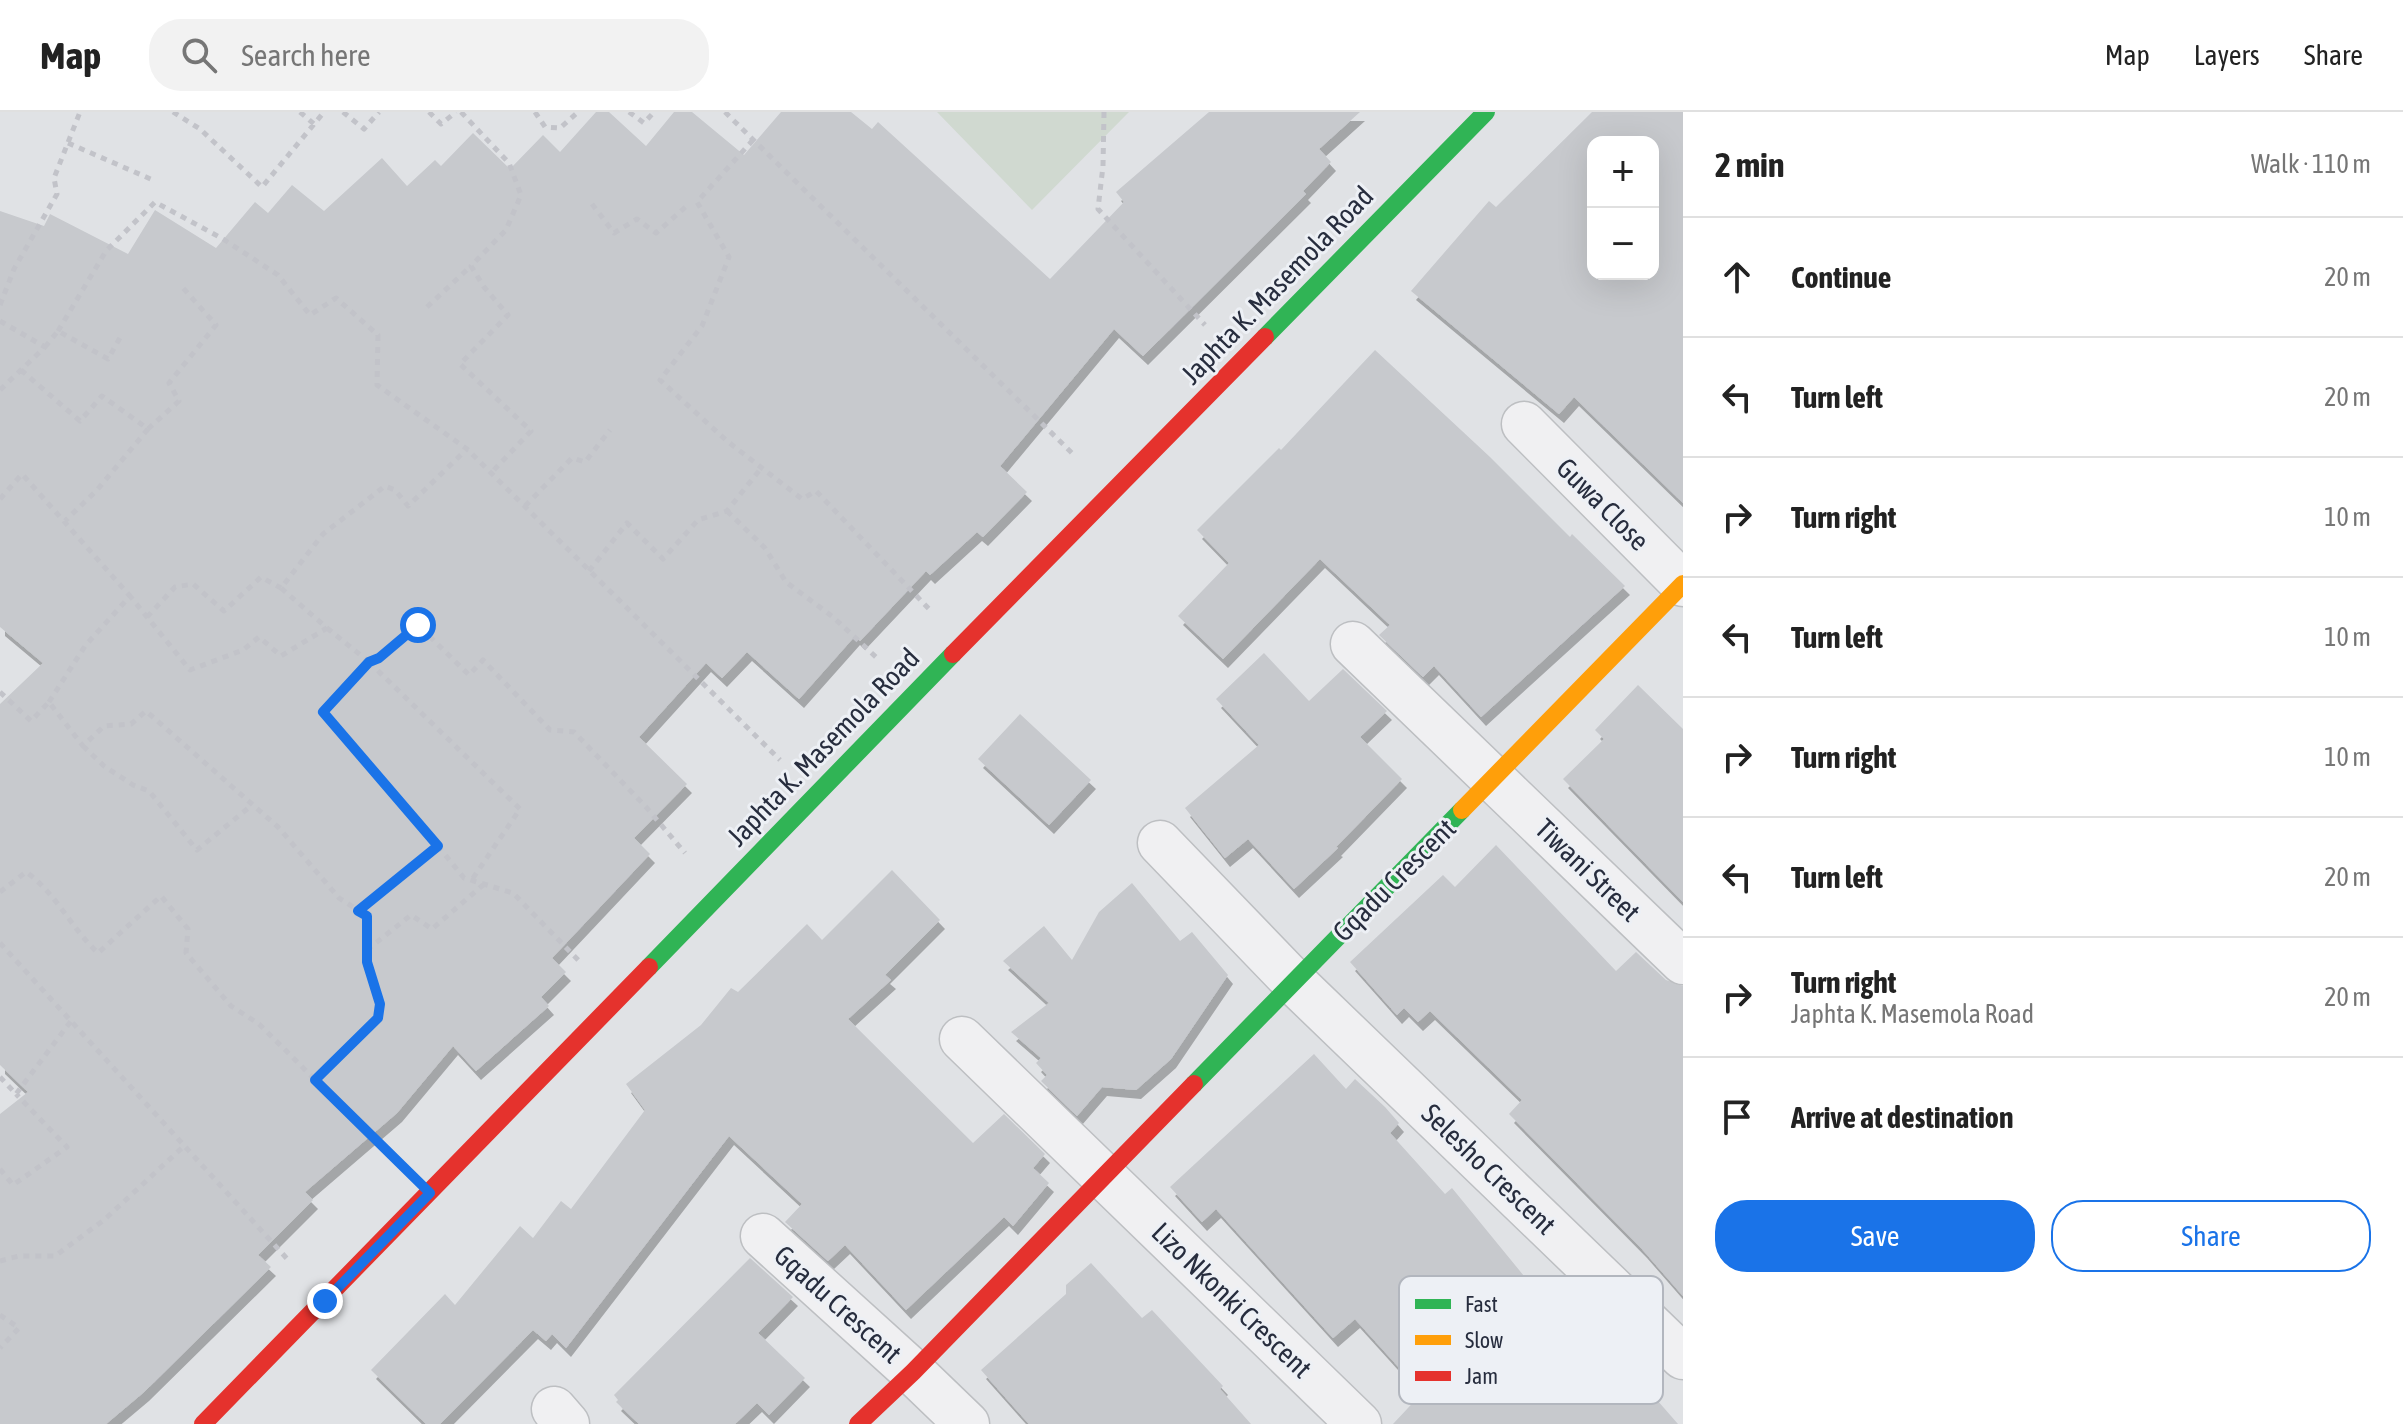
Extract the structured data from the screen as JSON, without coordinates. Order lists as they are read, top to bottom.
{
  "streets": {
    "main road": ["Japhta K. Masemola Road", "Gqadu Crescent"],
    "street": [
      "Guwa Close",
      "Tiwani Street",
      "Selesho Crescent",
      "Lizo Nkonki Crescent"
    ]
  },
  "crossings": [
    ["Guwa Close", "Gqadu Crescent"],
    ["Tiwani Street", "Gqadu Crescent"],
    ["Gqadu Crescent", "Selesho Crescent"],
    ["Gqadu Crescent", "Lizo Nkonki Crescent"]
  ],
  "legend": ["Fast", "Slow", "Jam"],
  "page": {
    "header": "Map",
    "search": "Search here",
    "nav": ["Map", "Layers", "Share"],
    "heading": ["2 min", "Walk · 110 m"],
    "map_buttons": ["+", "−"],
    "list": [
      ["Continue", "20 m"],
      ["Turn left", "20 m"],
      ["Turn right", "10 m"],
      ["Turn left", "10 m"],
      ["Turn right", "10 m"],
      ["Turn left", "20 m"],
      ["Turn right", "Japhta K. Masemola Road", "20 m"],
      "Arrive at destination"
    ],
    "buttons": ["Save", "Share"]
  }
}
